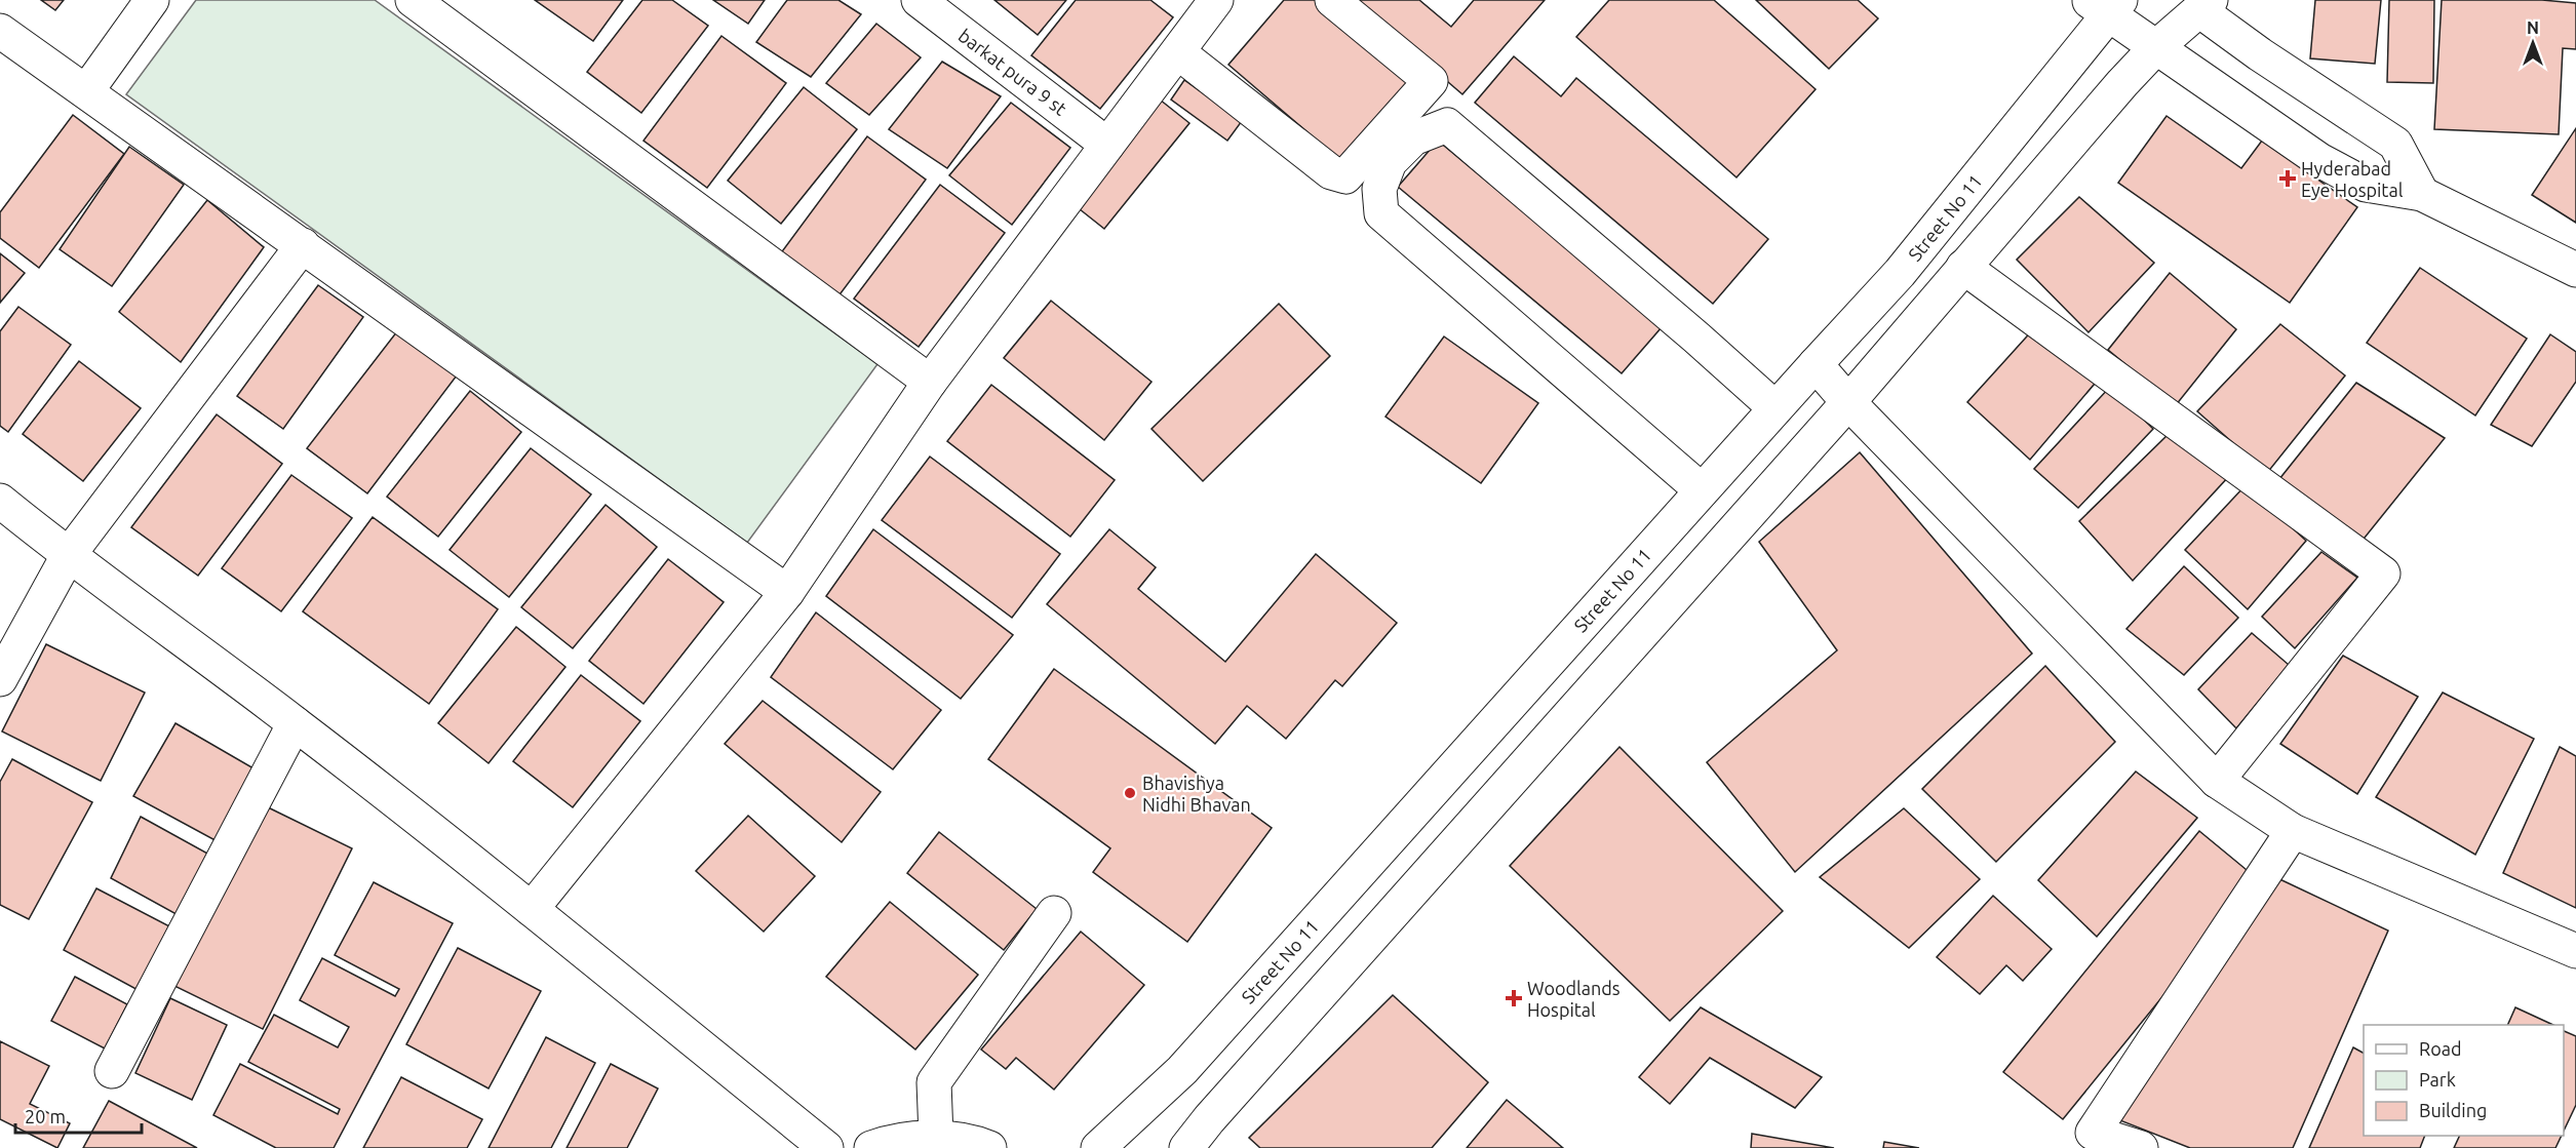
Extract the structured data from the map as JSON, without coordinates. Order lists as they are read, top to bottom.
{
  "streets": {
    "street": ["barkat pura 9 st", "Street No 11"]
  },
  "places": {
    "health": ["Hyderabad Eye Hospital", "Woodlands Hospital"],
    "other": ["Bhavishya Nidhi Bhavan"]
  },
  "legend": ["Road", "Park", "Building"],
  "scale_bar": "20 m",
  "north": "top"
}
